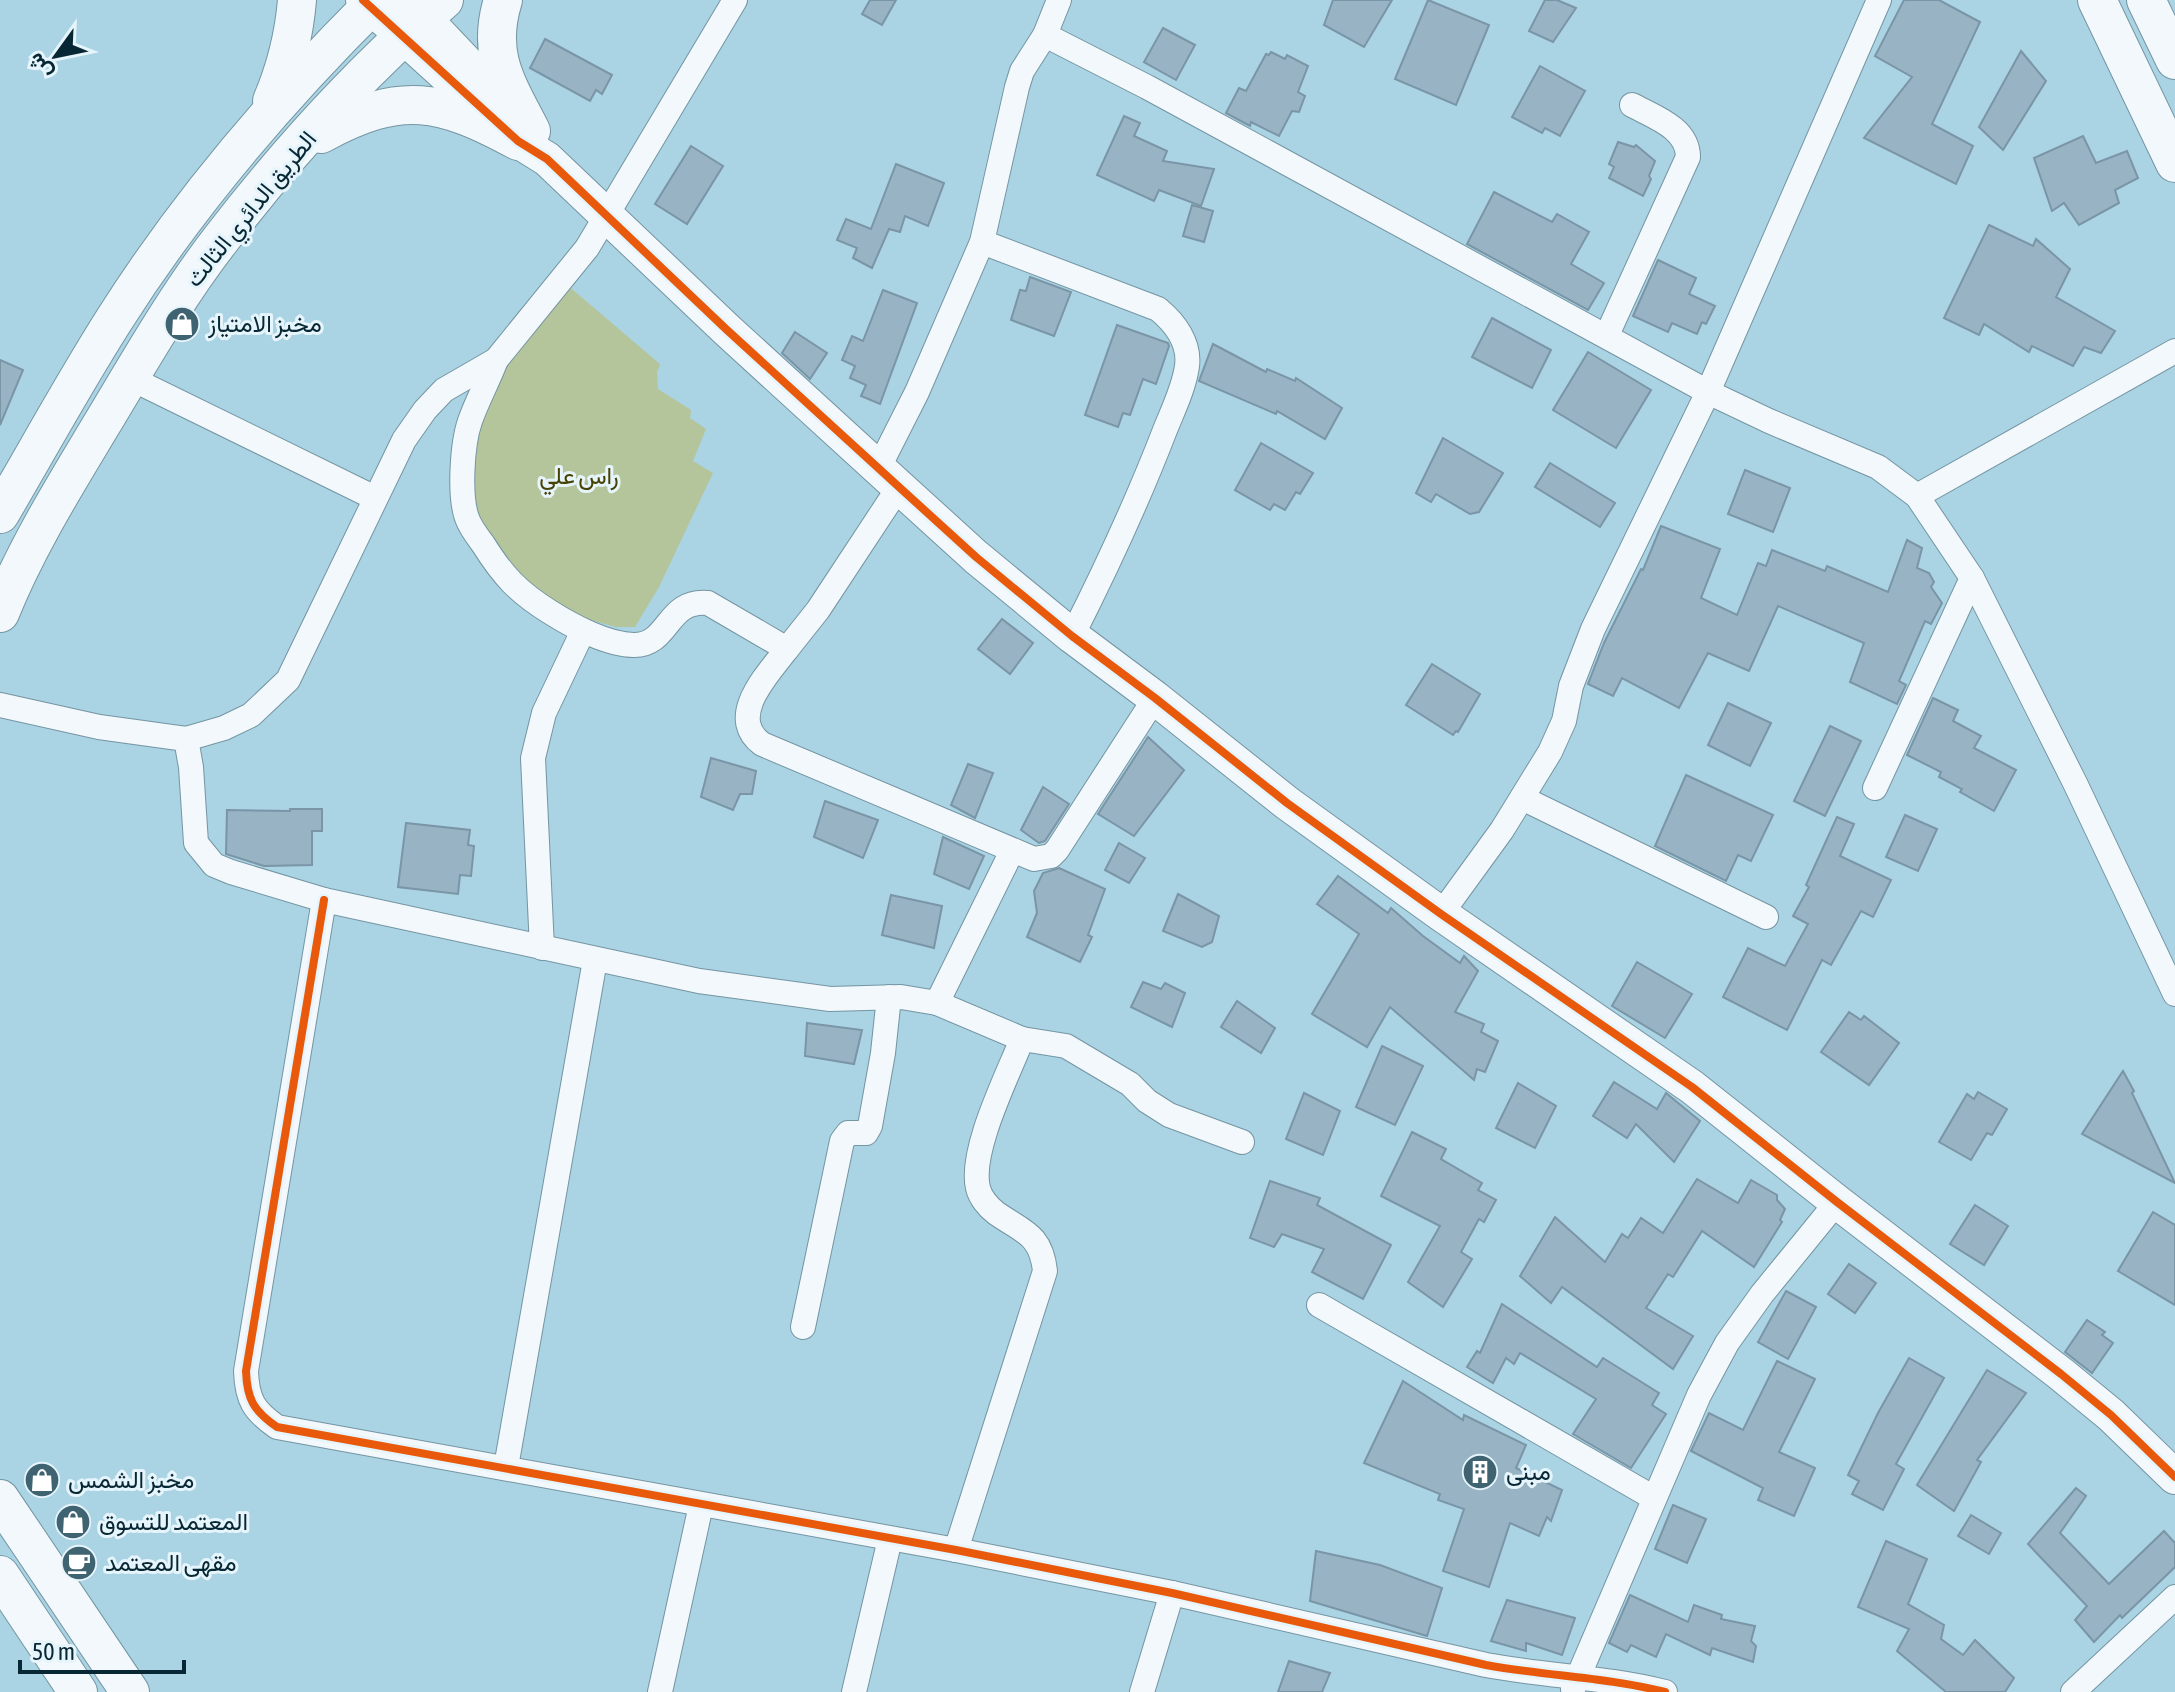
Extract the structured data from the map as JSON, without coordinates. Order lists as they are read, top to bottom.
{
  "streets": {
    "main road": ["الطريق الدائري الثالث"]
  },
  "parks": ["راس علي"],
  "places": {
    "shop": ["مخبز اﻻمتياز", "مخبز الشمس", "المعتمد للتسوق"],
    "building": ["مبنى"],
    "cafe": ["مقهى المعتمد"]
  },
  "scale_bar": "50 m",
  "north": "bottom left"
}
